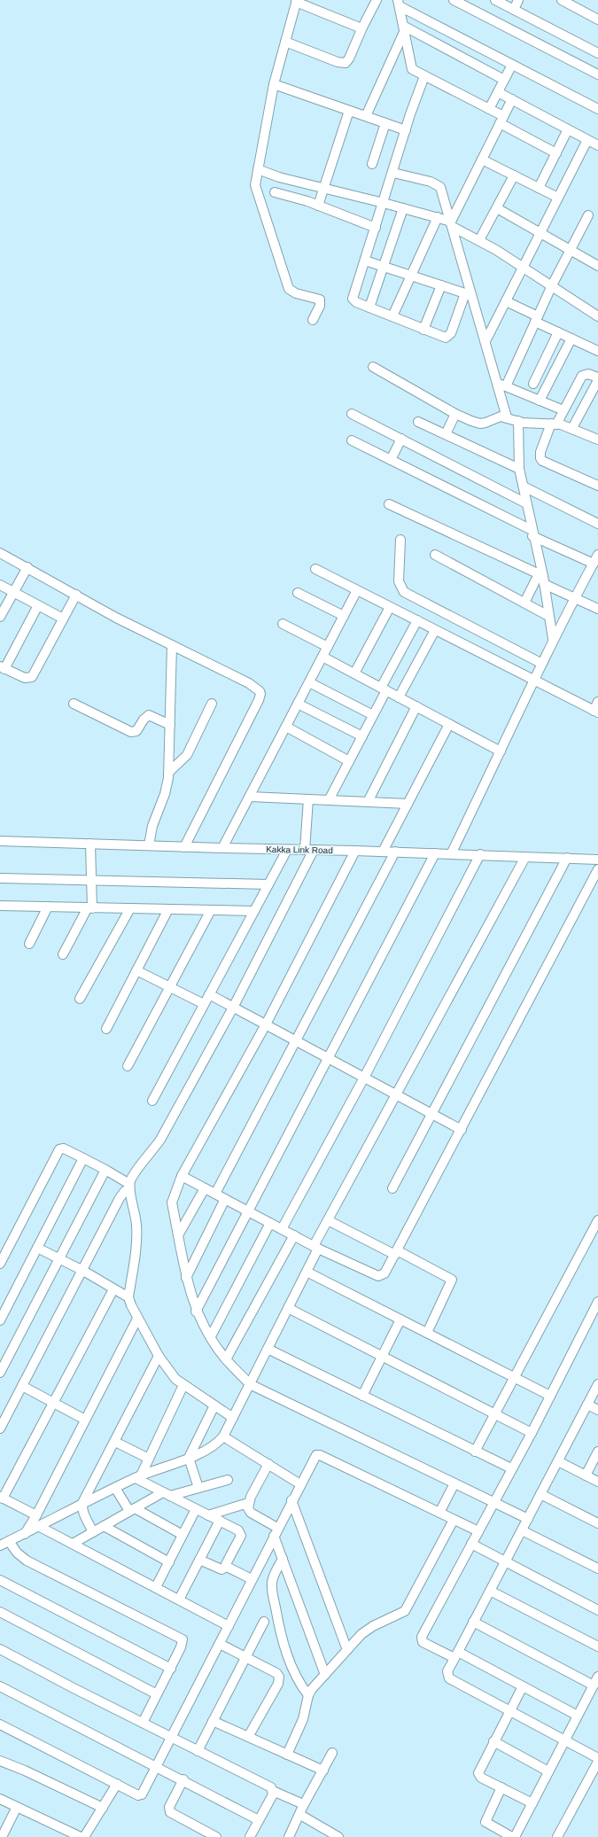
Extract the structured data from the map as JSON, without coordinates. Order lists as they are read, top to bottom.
{
  "streets": {
    "street": ["Kakka Link Road"]
  }
}
